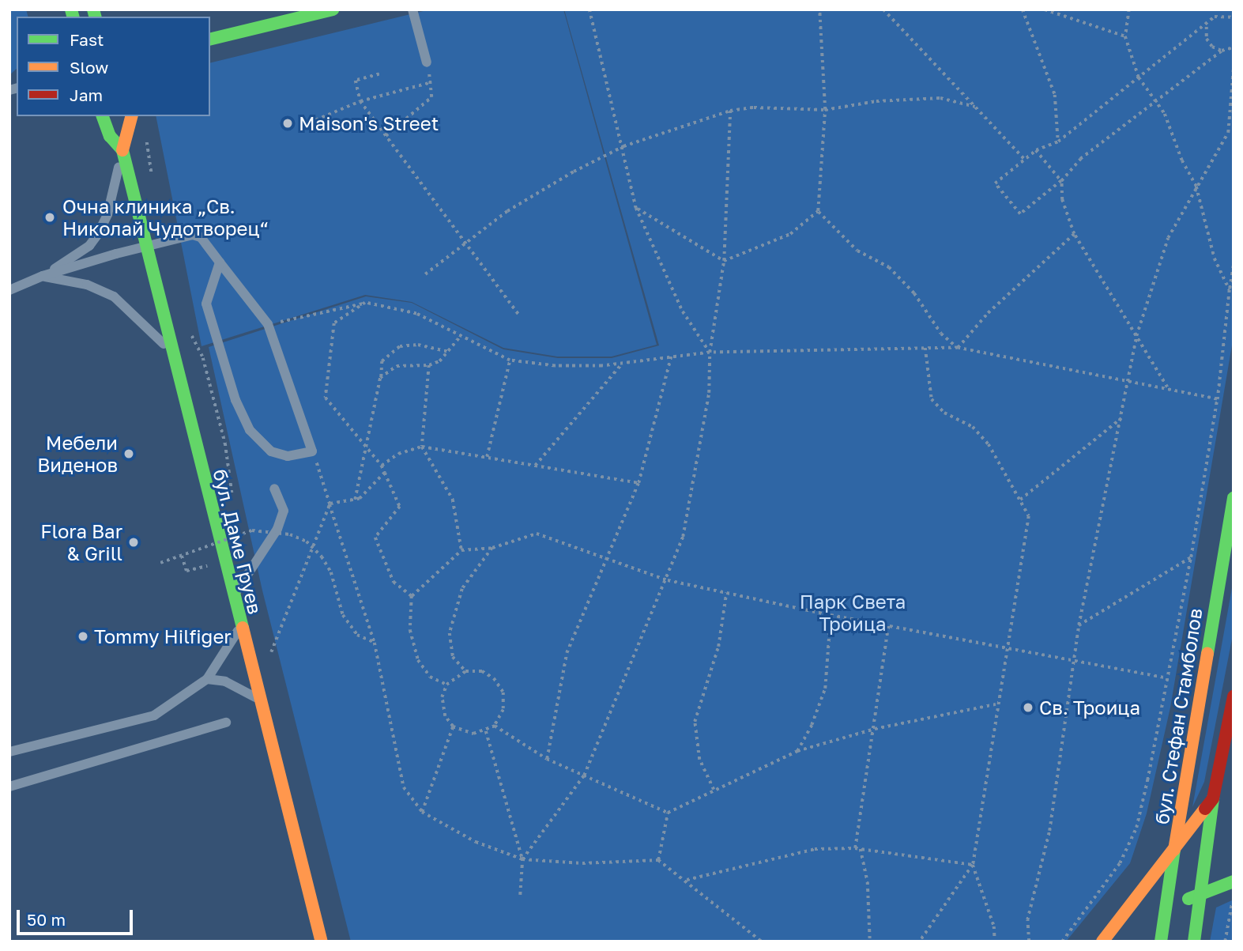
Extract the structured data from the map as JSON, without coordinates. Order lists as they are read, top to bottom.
{
  "streets": {
    "main road": ["бул. Даме Груев", "бул. Стефан Стамболов"]
  },
  "parks": ["Парк Света Троица"],
  "places": [
    "Maison's Street",
    "Oчна клиника „Св. Николай Чудотворец“",
    "Мебели Виденов",
    "Flora Bar & Grill",
    "Tommy Hilfiger",
    "Св. Троица"
  ],
  "legend": ["Fast", "Slow", "Jam"],
  "scale_bar": "50 m"
}
